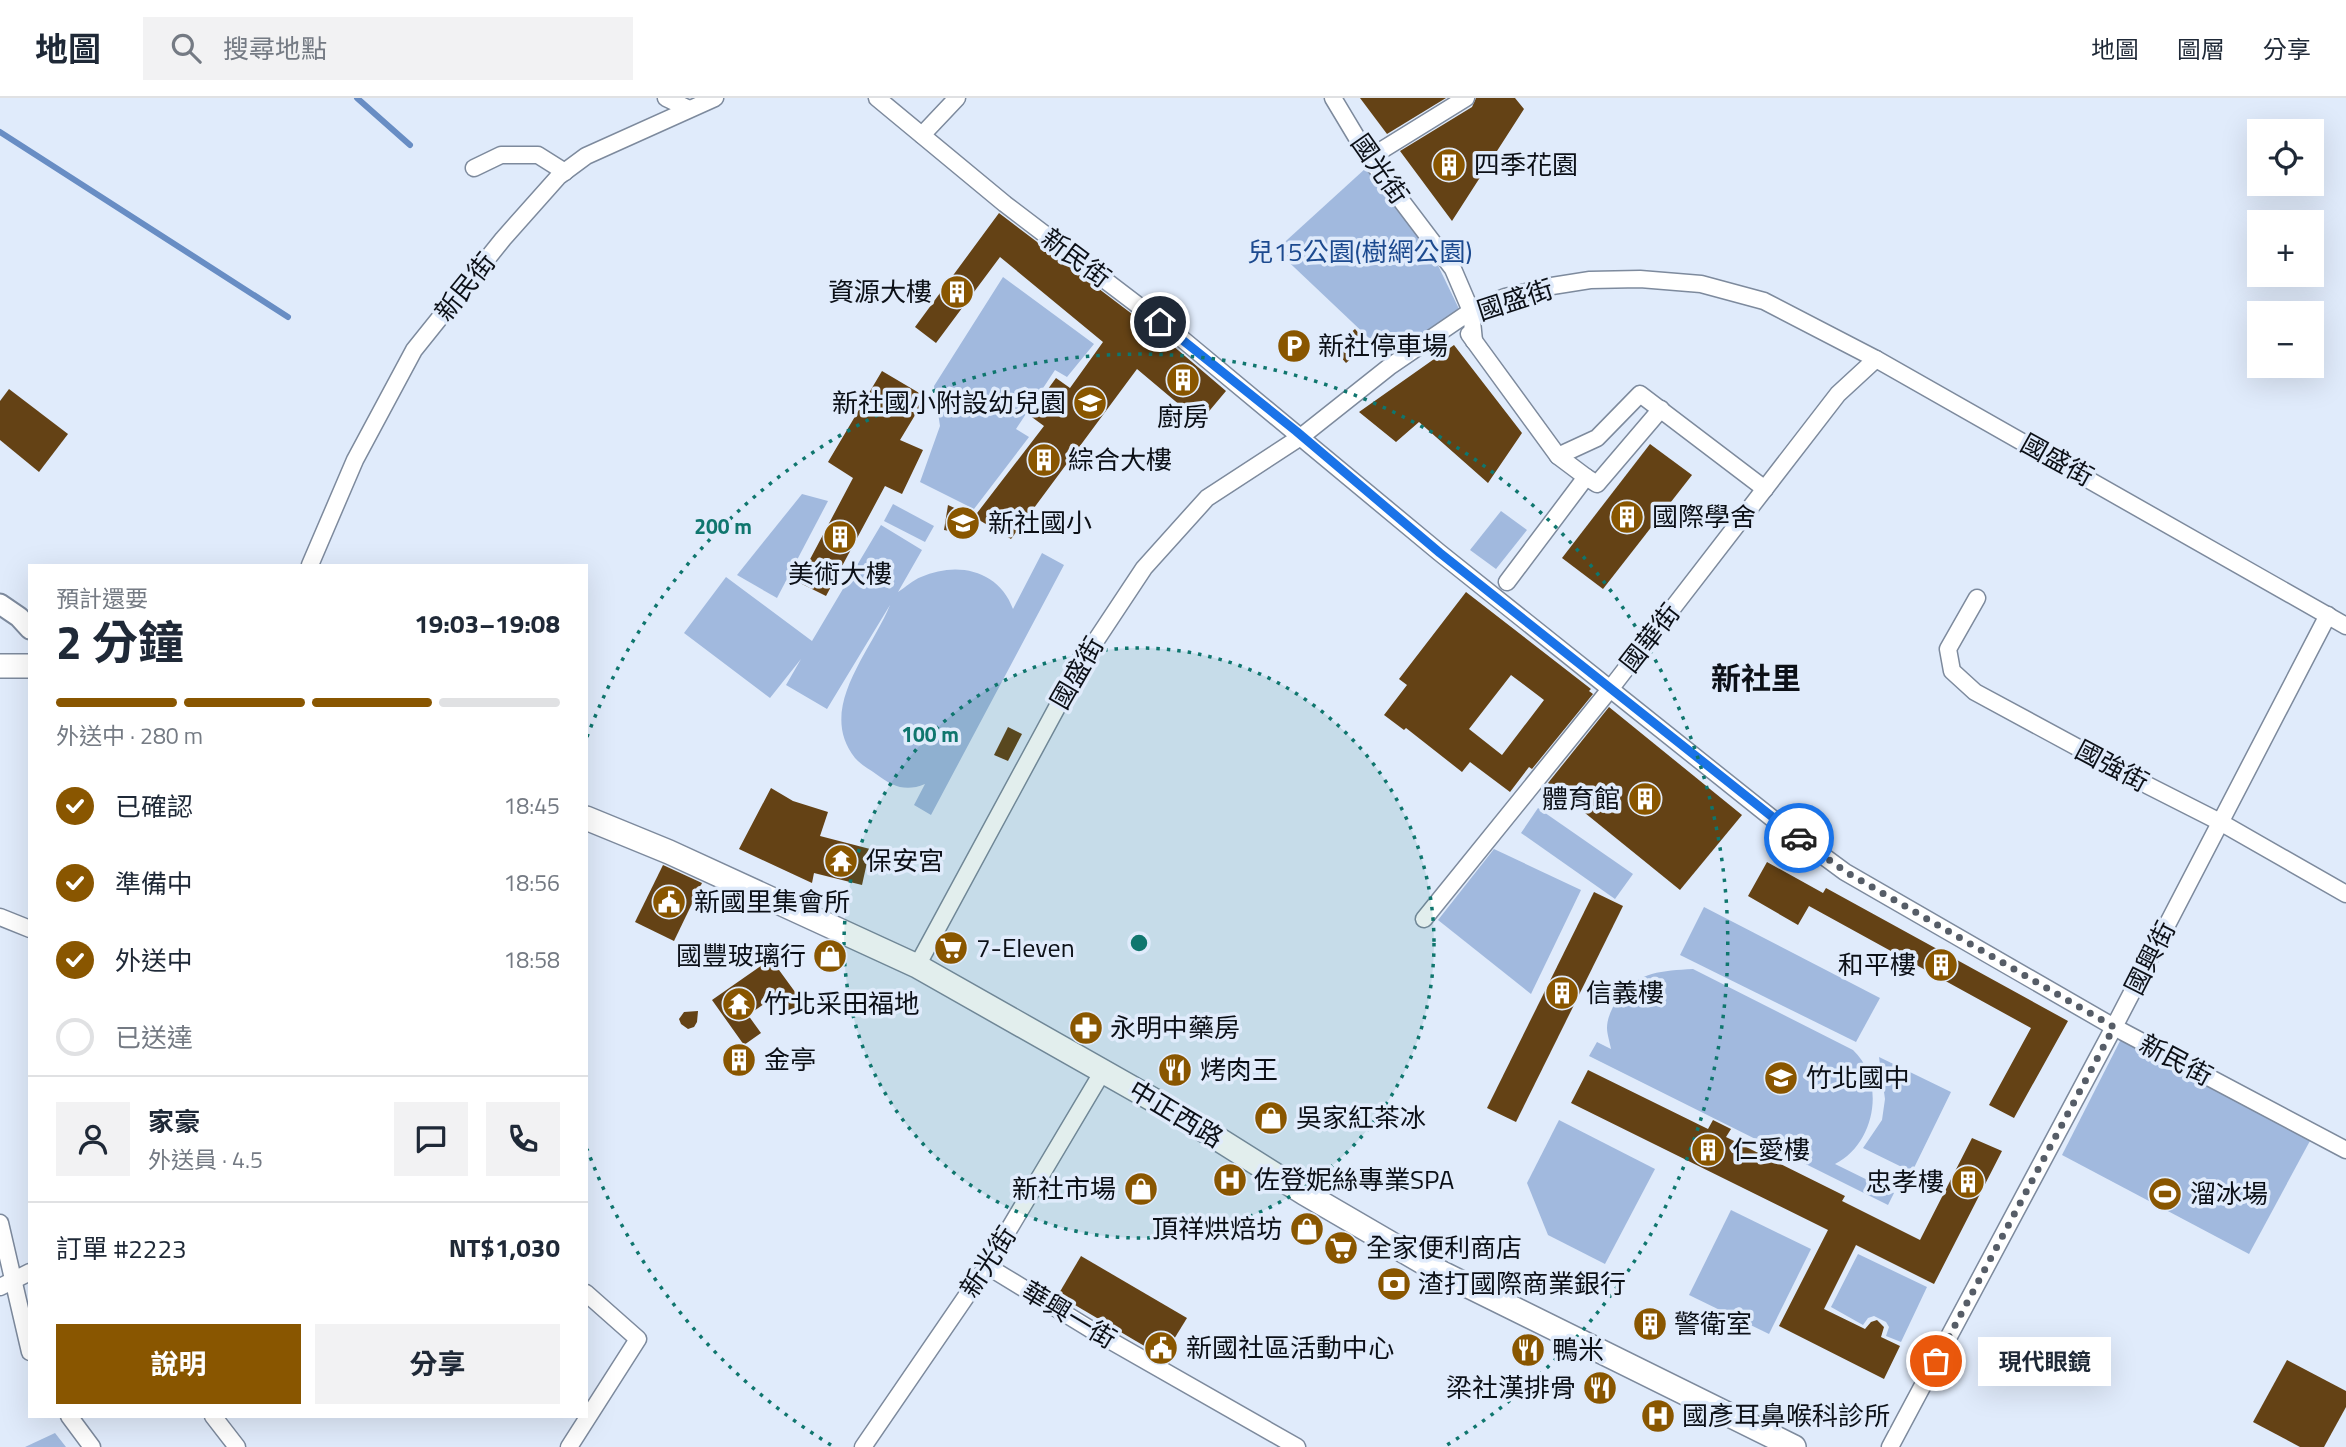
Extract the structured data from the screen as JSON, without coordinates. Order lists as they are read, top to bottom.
{
  "streets": {
    "main road": ["中正西路"],
    "street": [
      "國光街",
      "新民街",
      "國盛街",
      "國華街",
      "國強街",
      "國興街",
      "新光街",
      "華興一街"
    ]
  },
  "crossings": [
    ["國光街", "國盛街"],
    ["新民街", "國盛街"],
    ["新民街", "國華街"],
    ["新民街", "國興街"],
    ["國盛街", "國華街"],
    ["國盛街", "國興街"],
    ["國盛街", "中正西路"],
    ["國強街", "國興街"],
    ["中正西路", "新光街"],
    ["新光街", "華興一街"]
  ],
  "districts": ["新社里"],
  "parks": ["兒15公園(樹網公園)"],
  "places": {
    "building": [
      "四季花園",
      "資源大樓",
      "廚房",
      "綜合大樓",
      "國際學舍",
      "美術大樓",
      "體育館",
      "和平樓",
      "信義樓",
      "金亭",
      "仁愛樓",
      "忠孝樓",
      "警衛室"
    ],
    "parking": ["新社停車場"],
    "school or university": ["新社國小附設幼兒園", "新社國小", "竹北國中"],
    "temple": ["保安宮", "竹北采田福地"],
    "public building": ["新國里集會所", "新國社區活動中心"],
    "supermarket": ["7-Eleven", "全家便利商店"],
    "shop": [
      "國豐玻璃行",
      "吳家紅茶冰",
      "新社市場",
      "頂祥烘焙坊"
    ],
    "pharmacy": ["永明中藥房"],
    "restaurant": ["烤肉王", "鴨米", "梁社漢排骨"],
    "hospital": ["佐登妮絲專業SPA", "國彥耳鼻喉科診所"],
    "sports": ["溜冰場"],
    "bank": ["渣打國際商業銀行"],
    "other": ["現代眼鏡"]
  },
  "page": {
    "header": "地圖",
    "search": "搜尋地點",
    "nav": ["地圖", "圖層", "分享"],
    "map_buttons": ["+", "−"],
    "heading": ["2 分鐘", "預計還要", "19:03–19:08"],
    "panel": [
      "家豪",
      "外送員 · 4.5",
      "訂單 #2223",
      "NT$1,030"
    ],
    "bar": "外送中 · 280 m",
    "list": [
      ["已確認", "18:45"],
      ["準備中", "18:56"],
      ["外送中", "18:58"],
      "已送達"
    ],
    "buttons": ["說明", "分享"],
    "bubble": "現代眼鏡"
  },
  "rings": ["200 m", "100 m"]
}
